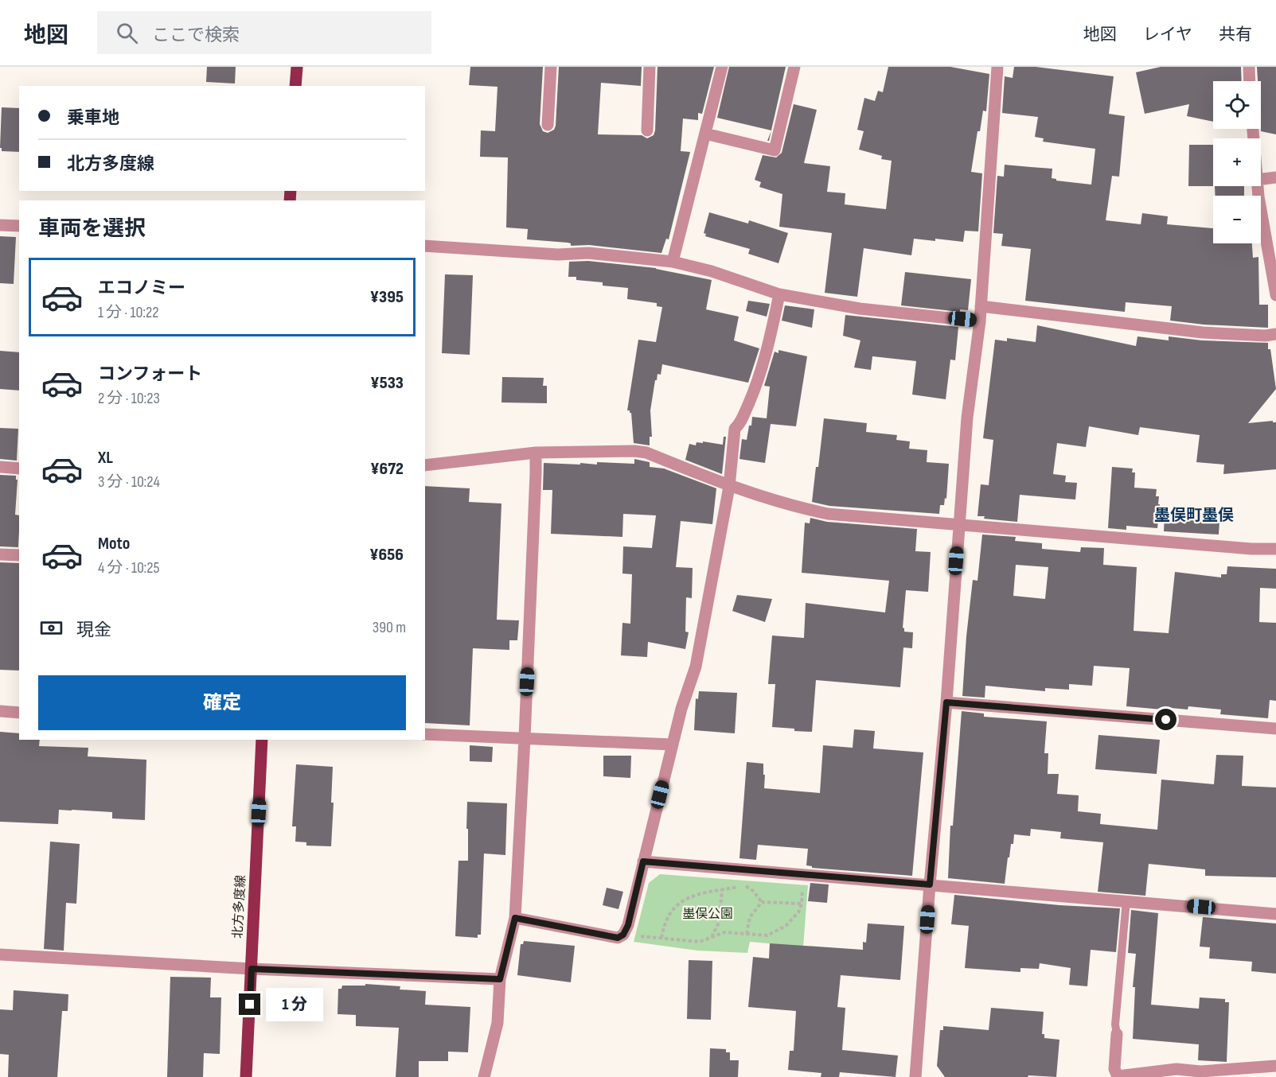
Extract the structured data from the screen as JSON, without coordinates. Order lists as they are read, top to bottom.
{
  "streets": {
    "main road": ["北方多度線"]
  },
  "districts": ["墨俣町墨俣"],
  "parks": ["墨俣公園"],
  "page": {
    "header": "地図",
    "search": "ここで検索",
    "nav": ["地図", "レイヤ", "共有"],
    "map_buttons": ["+", "−"],
    "banner": ["乗車地", "北方多度線"],
    "heading": "車両を選択",
    "list": [
      {
        "name": "エコノミー",
        "note": "1 分 · 10:22",
        "value": "¥395"
      },
      {
        "name": "コンフォート",
        "note": "2 分 · 10:23",
        "value": "¥533"
      },
      {
        "name": "XL",
        "note": "3 分 · 10:24",
        "value": "¥672"
      },
      {
        "name": "Moto",
        "note": "4 分 · 10:25",
        "value": "¥656"
      }
    ],
    "pay": ["現金", "390 m"],
    "buttons": "確定",
    "bubble": "1 分"
  }
}
